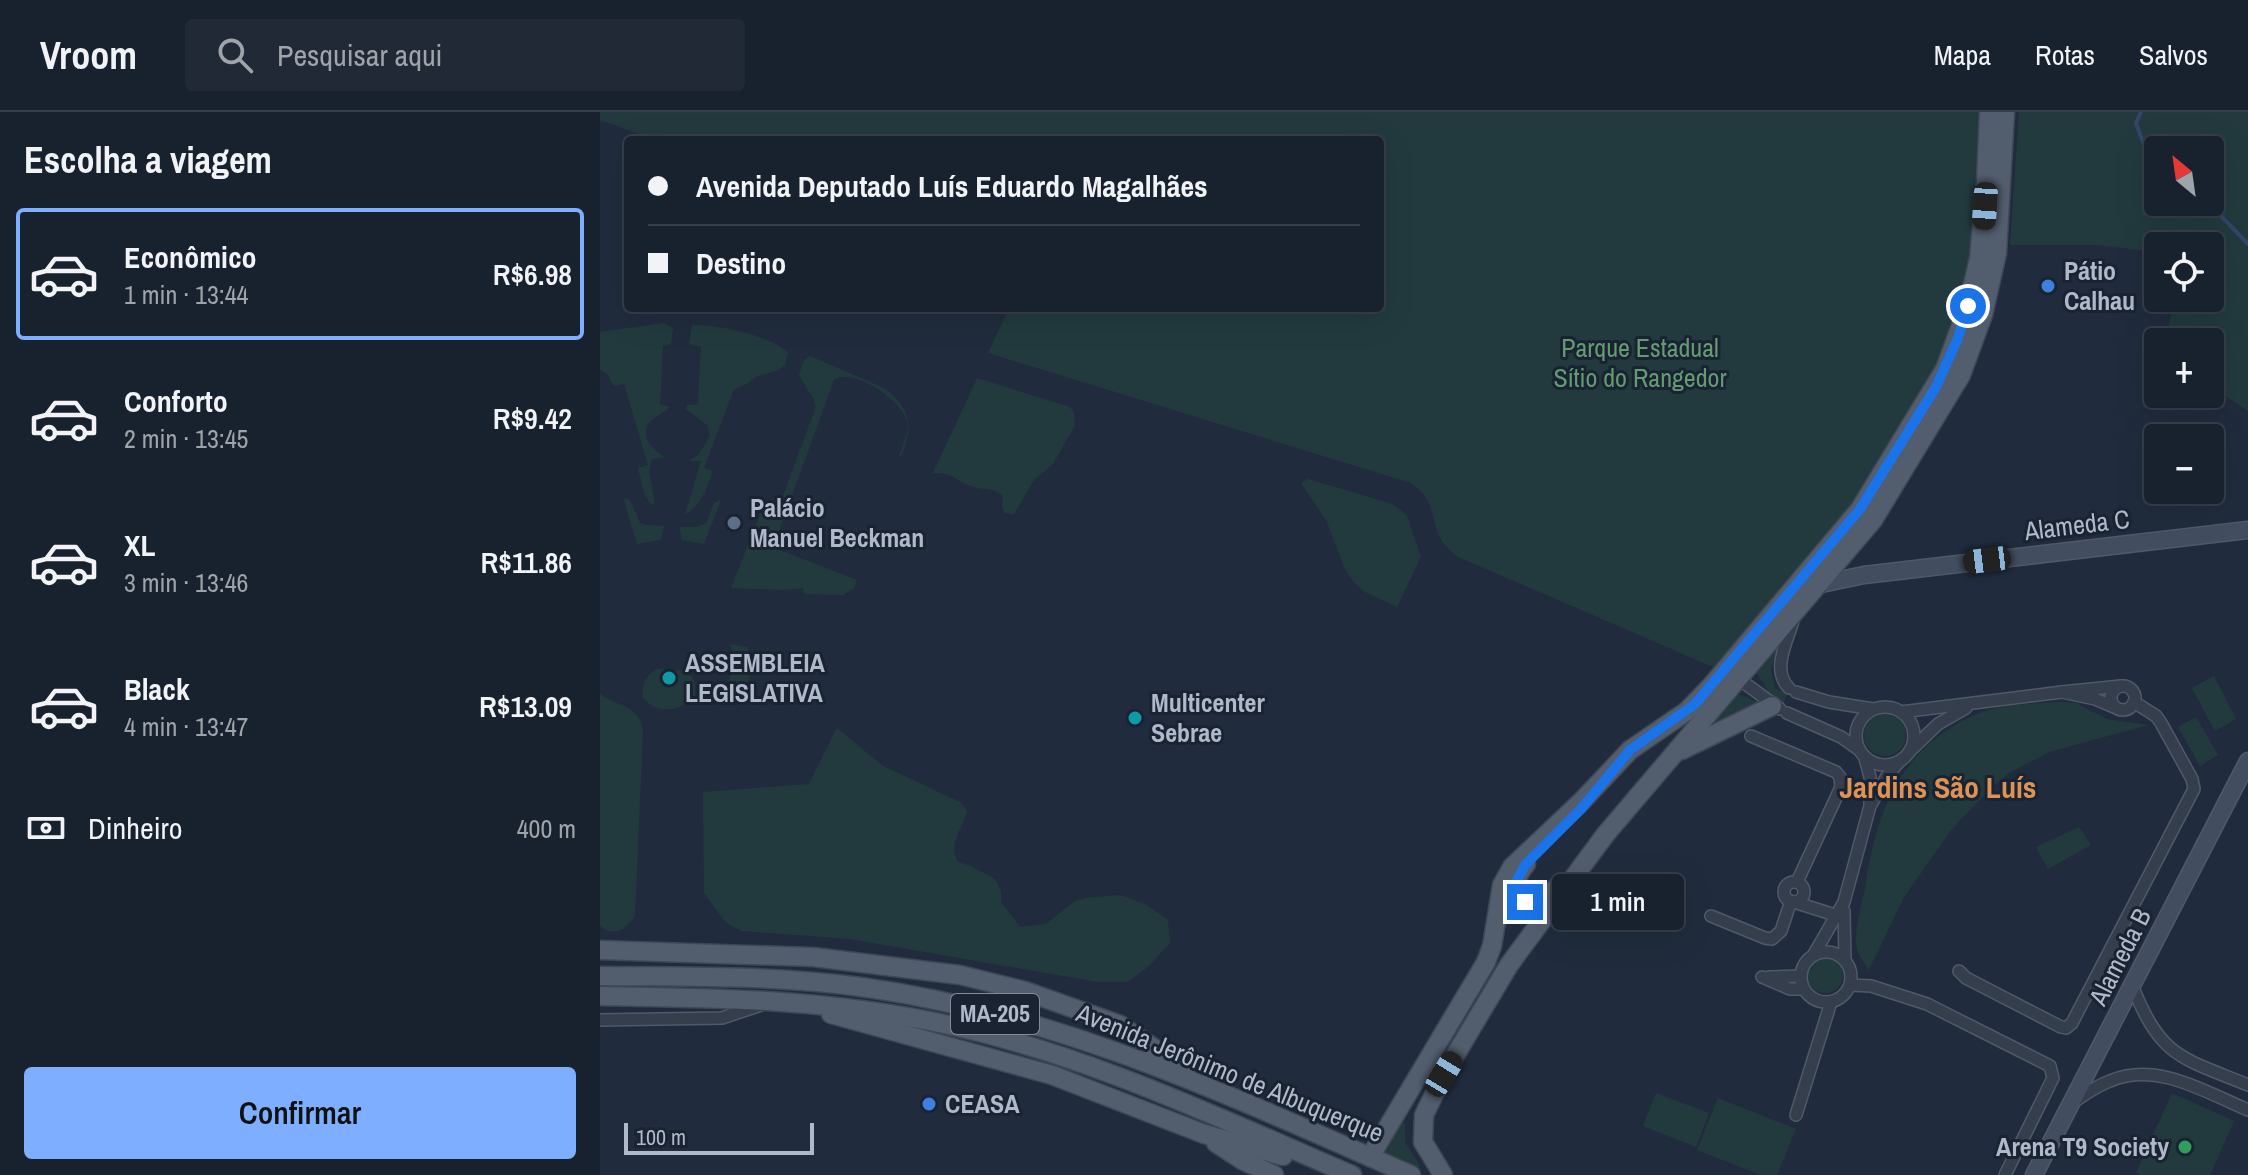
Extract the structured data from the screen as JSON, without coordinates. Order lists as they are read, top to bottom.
{
  "streets": {
    "main road": ["MA-205", "Avenida Jerônimo de Albuquerque"],
    "street": ["Alameda C", "Alameda B"]
  },
  "crossings": [
    ["MA-205", "Avenida Jerônimo de Albuquerque"]
  ],
  "districts": ["Jardins São Luís"],
  "parks": ["Parque Estadual Sítio do Rangedor"],
  "places": [
    "Pátio Calhau",
    "Palácio Manuel Beckman",
    "ASSEMBLEIA LEGISLATIVA",
    "Multicenter Sebrae",
    "CEASA",
    "Arena T9 Society"
  ],
  "scale_bar": "100 m",
  "north": "top left",
  "page": {
    "header": "Vroom",
    "search": "Pesquisar aqui",
    "nav": ["Mapa", "Rotas", "Salvos"],
    "heading": "Escolha a viagem",
    "map_buttons": ["+", "−"],
    "banner": ["Avenida Deputado Luís Eduardo Magalhães", "Destino"],
    "list": [
      {
        "name": "Econômico",
        "note": "1 min · 13:44",
        "value": "R$6.98"
      },
      {
        "name": "Conforto",
        "note": "2 min · 13:45",
        "value": "R$9.42"
      },
      {
        "name": "XL",
        "note": "3 min · 13:46",
        "value": "R$11.86"
      },
      {
        "name": "Black",
        "note": "4 min · 13:47",
        "value": "R$13.09"
      }
    ],
    "pay": ["Dinheiro", "400 m"],
    "bubble": "1 min",
    "buttons": "Confirmar",
    "scale": "100 m"
  }
}
